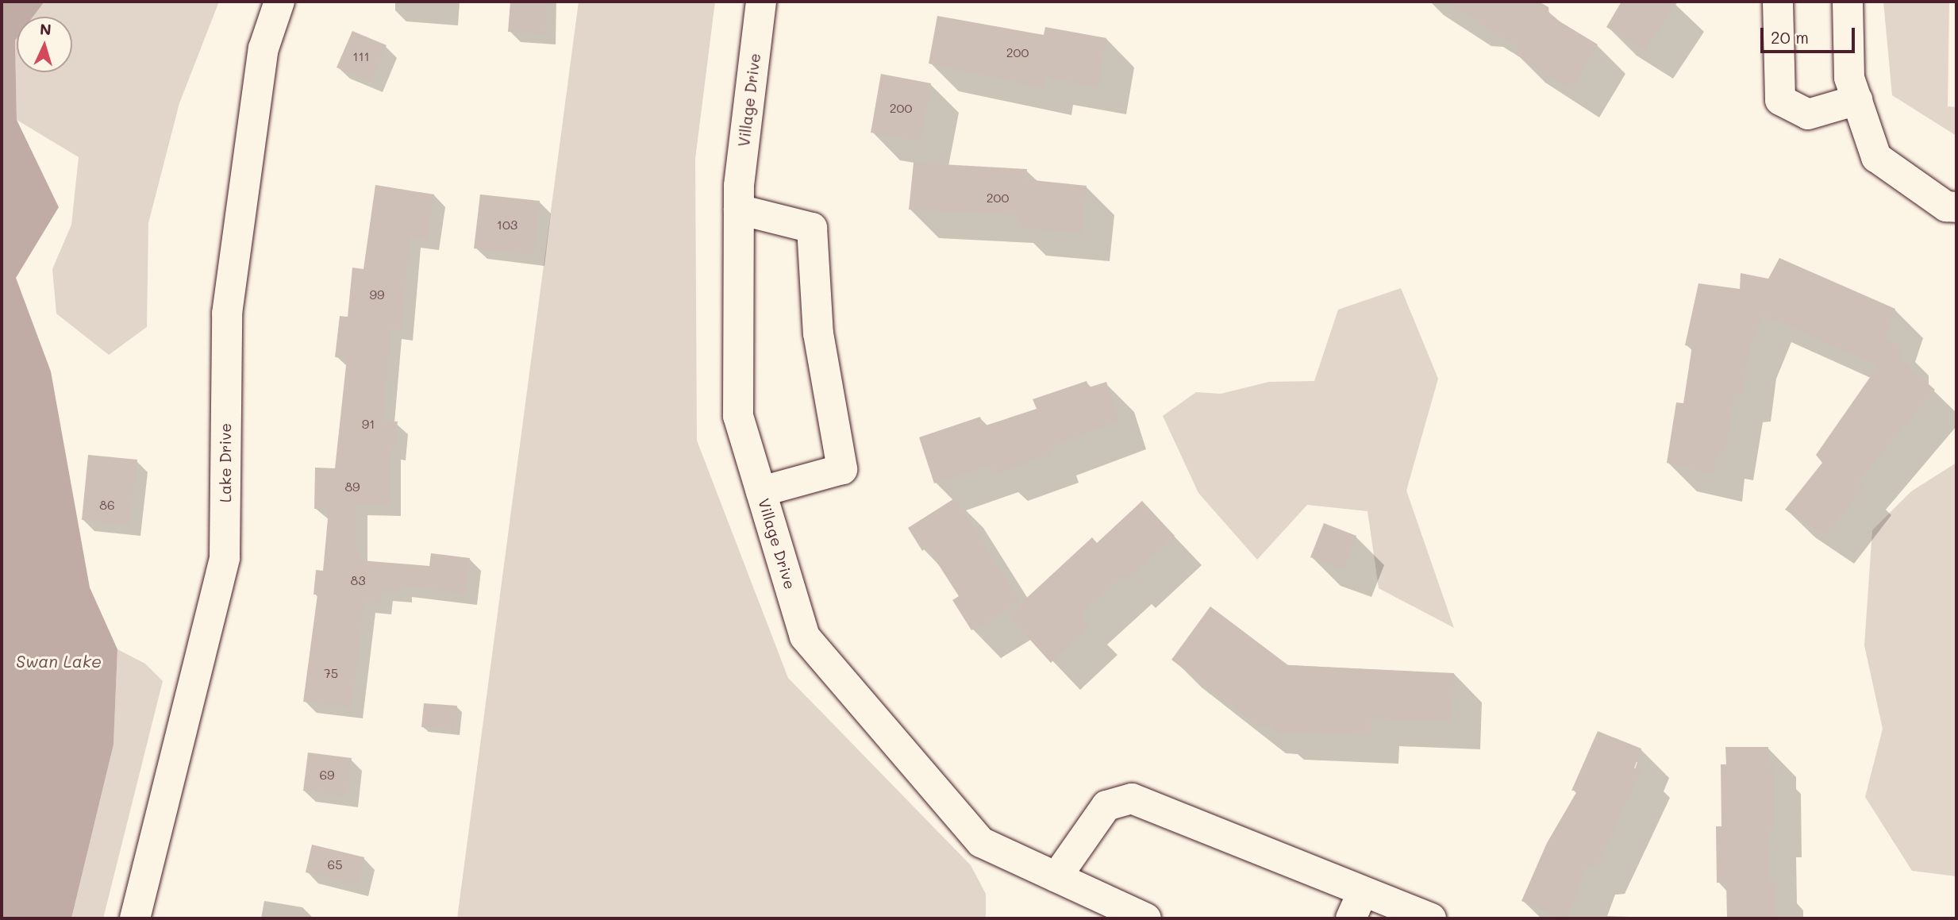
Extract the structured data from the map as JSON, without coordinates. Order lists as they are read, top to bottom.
{
  "streets": {
    "street": ["Village Drive", "Lake Drive"]
  },
  "water": ["Swan Lake"],
  "house_numbers": [
    "200",
    "111",
    "200",
    "200",
    "103",
    "99",
    "91",
    "89",
    "86",
    "83",
    "75",
    "69",
    "65"
  ],
  "scale_bar": "20 m",
  "north": "top"
}
